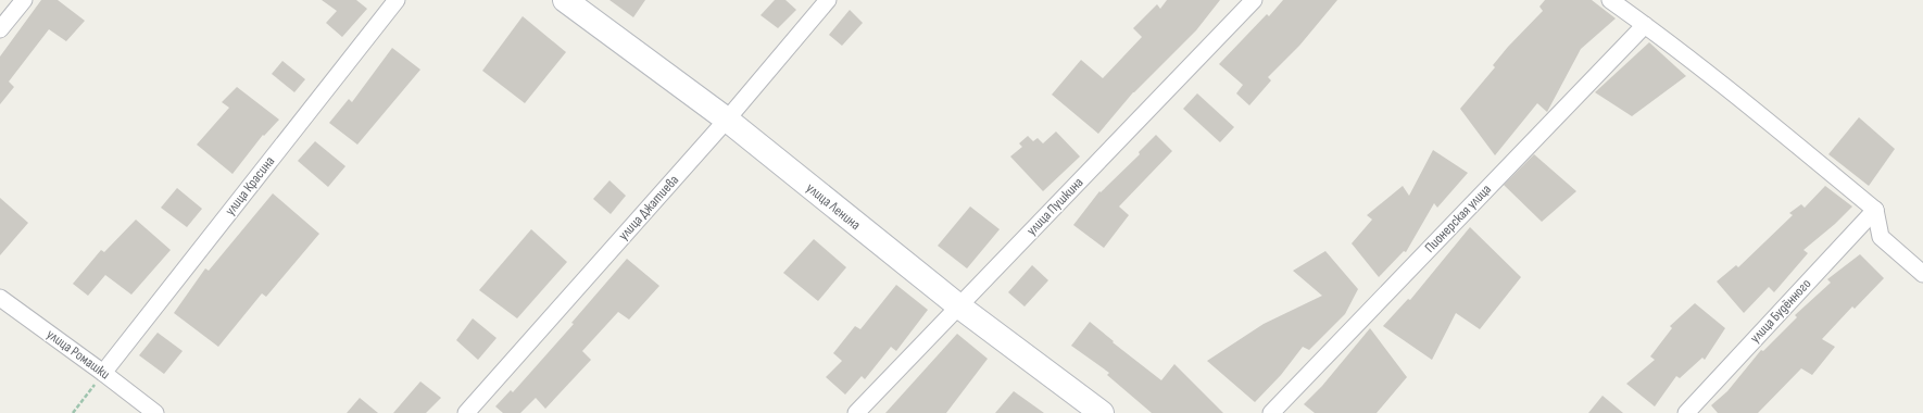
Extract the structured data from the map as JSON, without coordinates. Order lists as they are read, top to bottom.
{
  "streets": {
    "street": [
      "улица Красина",
      "улица Ленина",
      "улица Пушкина",
      "улица Джатиева",
      "Пионерская улица",
      "улица Будённого",
      "улица Ромашки"
    ]
  },
  "crossings": [
    ["улица Красина", "улица Ромашки"],
    ["улица Ленина", "улица Пушкина"],
    ["улица Ленина", "улица Джатиева"]
  ]
}
